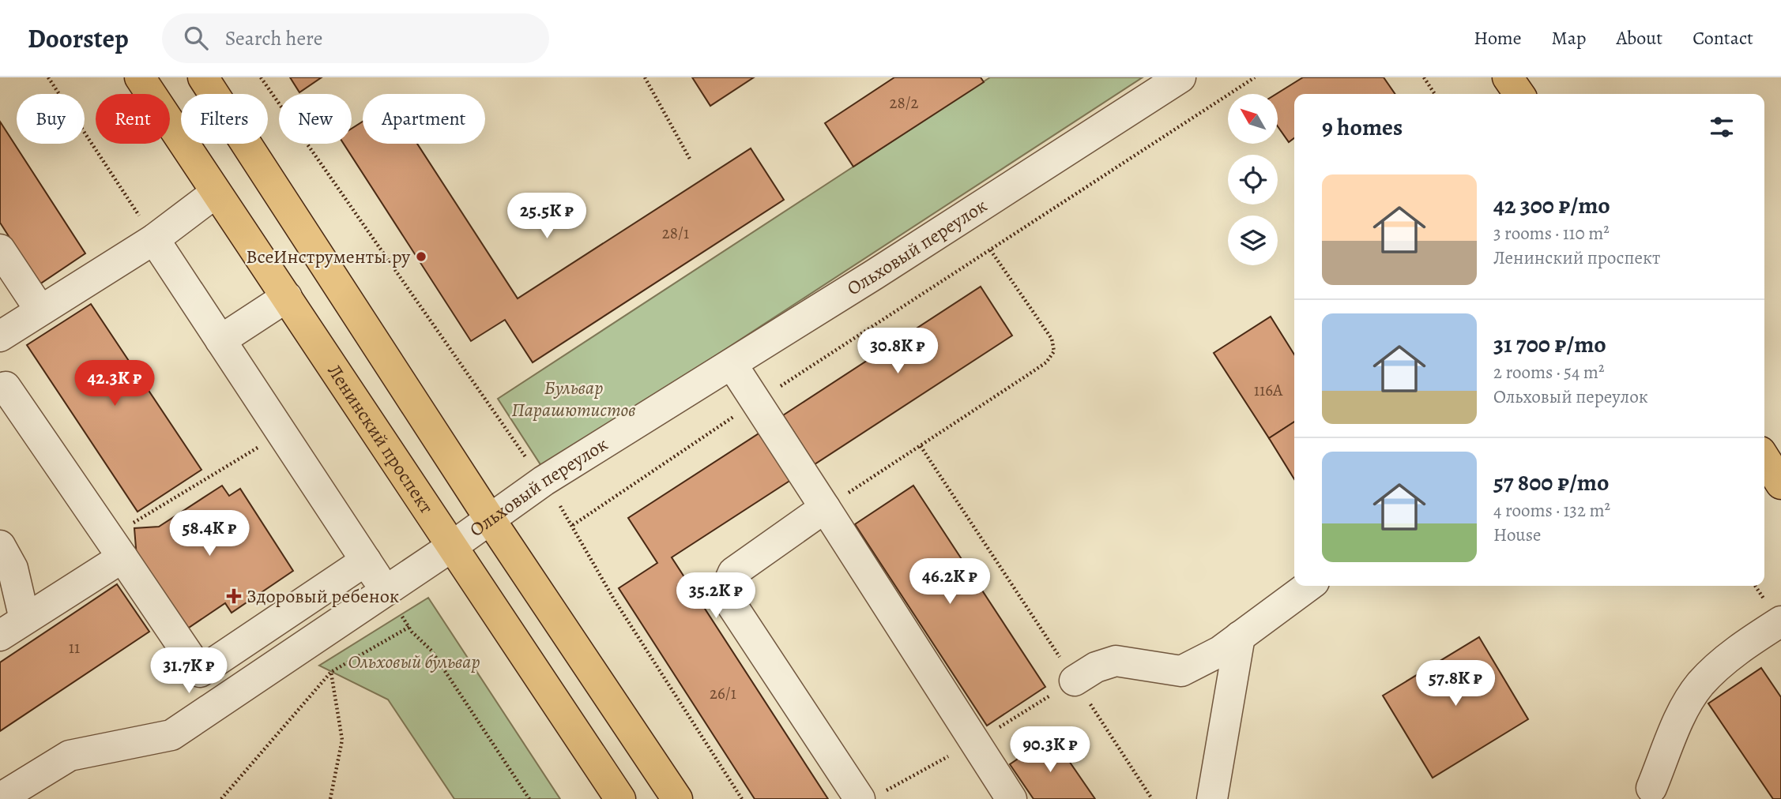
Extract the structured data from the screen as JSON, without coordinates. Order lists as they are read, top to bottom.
{
  "streets": {
    "main road": ["Ленинский проспект"],
    "street": ["Ольховый переулок"]
  },
  "crossings": [
    ["Ольховый переулок", "Ленинский проспект"]
  ],
  "parks": ["Бульвар Парашютистов", "Ольховый бульвар"],
  "places": {
    "other": ["ВсеИнструменты.ру"],
    "health": ["Здоровый ребенок"]
  },
  "house_numbers": [
    "28/2",
    "28/1",
    "116А",
    "11",
    "26/1"
  ],
  "north": "top left",
  "page": {
    "header": "Doorstep",
    "search": "Search here",
    "nav": [
      "Home",
      "Map",
      "About",
      "Contact"
    ],
    "chip": [
      "Buy",
      "Rent",
      "Filters",
      "New",
      "Apartment"
    ],
    "heading": "9 homes",
    "list": [
      {
        "name": "42 300 ₽/mo",
        "note": "3 rooms · 110 m² · Ленинский проспект"
      },
      {
        "name": "31 700 ₽/mo",
        "note": "2 rooms · 54 m² · Ольховый переулок"
      },
      {
        "name": "57 800 ₽/mo",
        "note": "4 rooms · 132 m² · House"
      }
    ],
    "price": [
      "25.5K ₽",
      "30.8K ₽",
      "42.3K ₽",
      "58.4K ₽",
      "46.2K ₽",
      "35.2K ₽",
      "31.7K ₽",
      "57.8K ₽",
      "90.3K ₽"
    ]
  }
}
